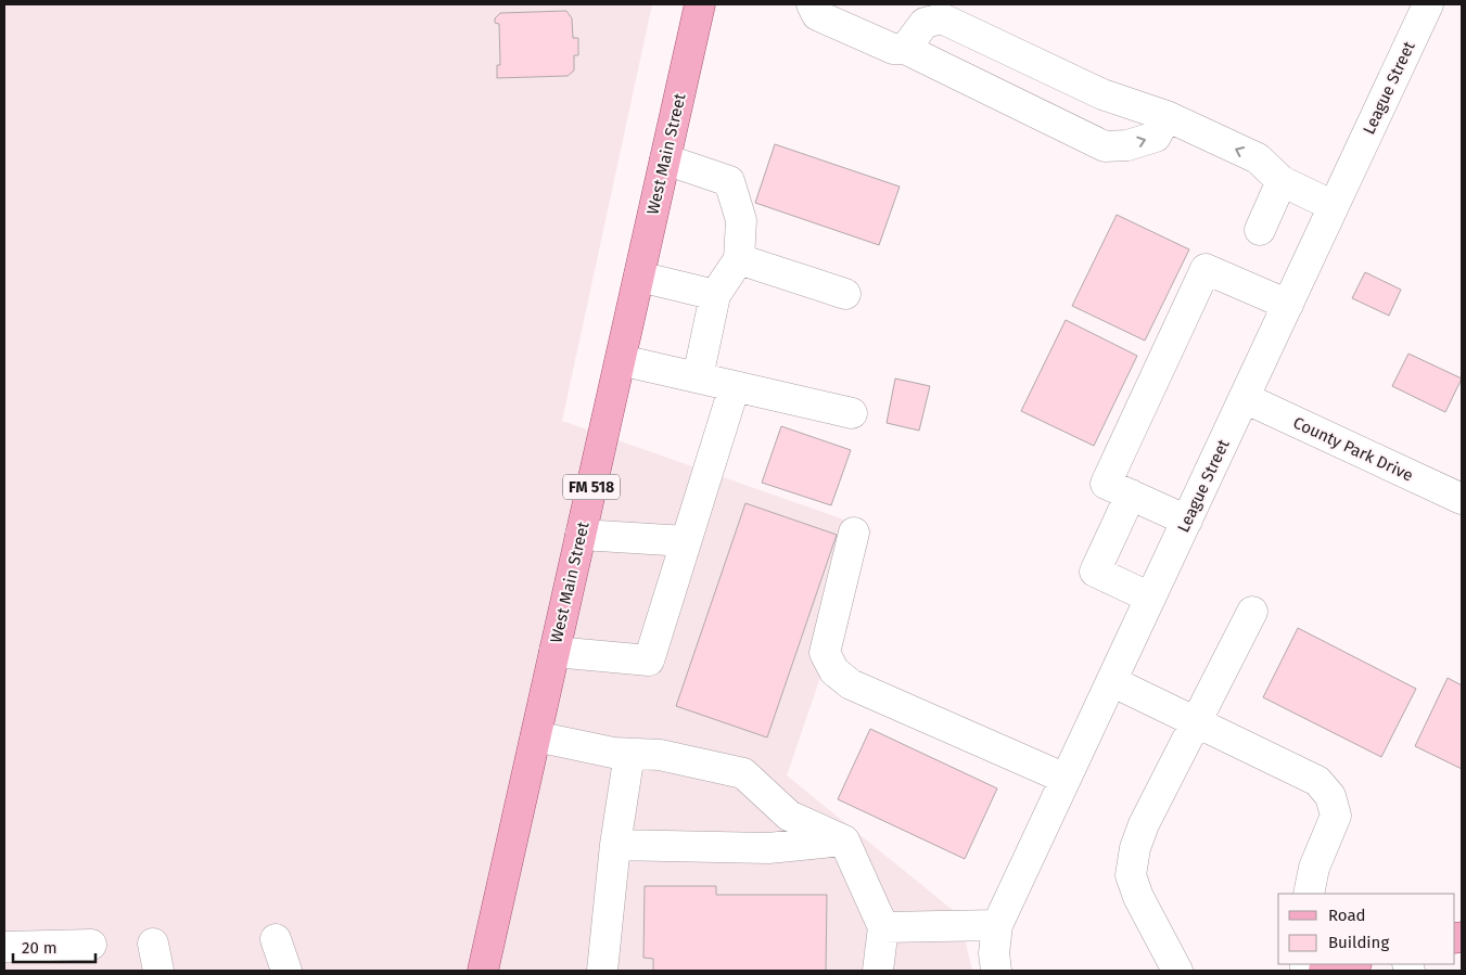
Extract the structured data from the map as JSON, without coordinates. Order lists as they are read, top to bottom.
{
  "streets": {
    "main road": ["West Main Street", "FM 518"],
    "street": ["League Street", "County Park Drive"]
  },
  "crossings": [
    ["League Street", "County Park Drive"]
  ],
  "legend": ["Road", "Building"],
  "scale_bar": "20 m"
}
